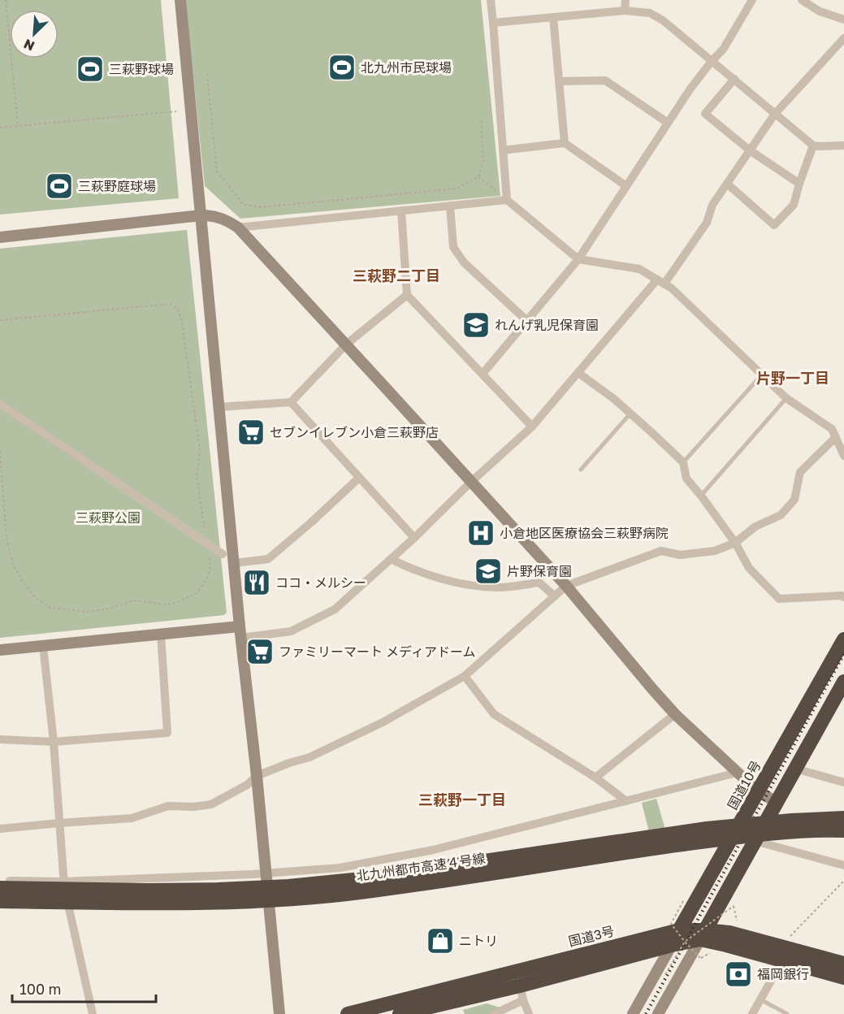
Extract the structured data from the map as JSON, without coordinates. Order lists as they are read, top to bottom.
{
  "streets": {
    "highway": ["国道10号", "北九州都市高速４号線", "国道3号"]
  },
  "crossings": [
    ["国道10号", "国道3号"]
  ],
  "districts": ["三萩野二丁目", "片野一丁目", "三萩野一丁目"],
  "parks": ["三萩野公園"],
  "places": {
    "sports": ["北九州市民球場", "三萩野球場", "三萩野庭球場"],
    "school or university": ["れんげ乳児保育園", "片野保育園"],
    "supermarket": ["セブンイレブン小倉三萩野店", "ファミリーマート メディアドーム"],
    "hospital": ["小倉地区医療協会三萩野病院"],
    "restaurant": ["ココ・メルシー"],
    "shop": ["ニトリ"],
    "bank": ["福岡銀行"]
  },
  "scale_bar": "100 m",
  "north": "bottom left"
}
